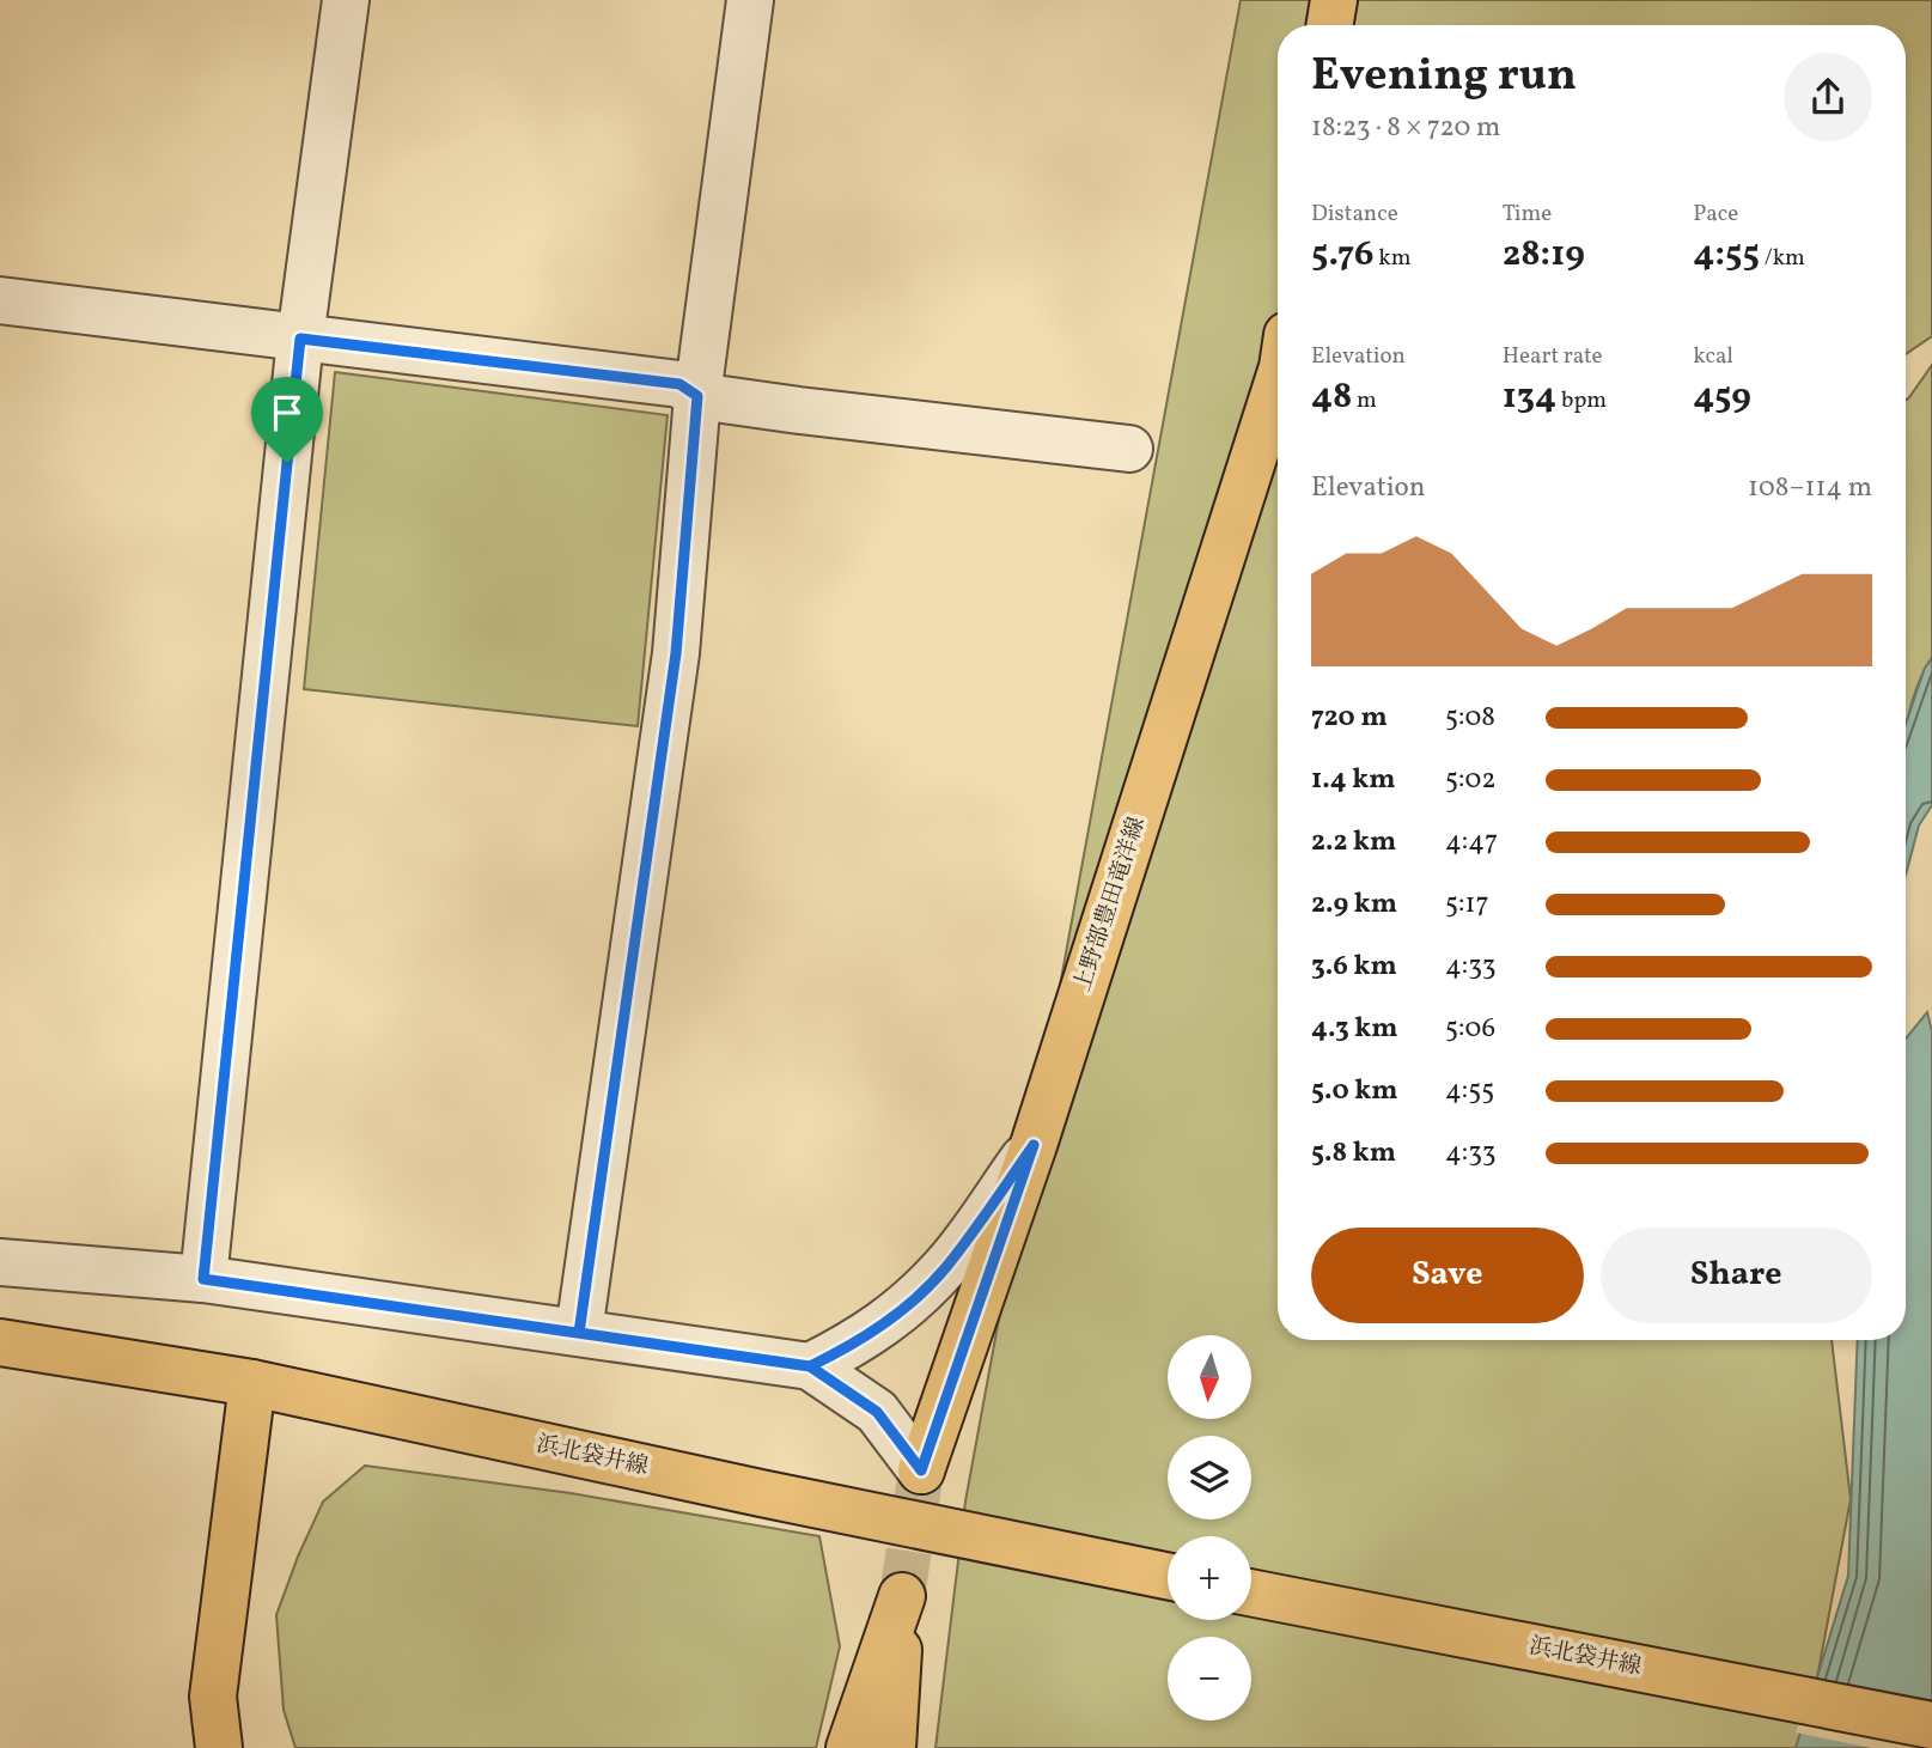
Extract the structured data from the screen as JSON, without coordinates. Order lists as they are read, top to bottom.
{
  "streets": {
    "main road": ["上野部豊田竜洋線", "浜北袋井線"]
  },
  "north": "bottom",
  "page": {
    "heading": ["Evening run", "18:23 · 8 × 720 m"],
    "stats": [
      ["Distance", "5.76 km"],
      ["Time", "28:19"],
      ["Pace", "4:55 /km"],
      ["Elevation", "48 m"],
      ["Heart rate", "134 bpm"],
      ["kcal", "459"]
    ],
    "chart": ["Elevation", "108–114 m"],
    "list": [
      {
        "name": "720 m",
        "note": "5:08"
      },
      {
        "name": "1.4 km",
        "note": "5:02"
      },
      {
        "name": "2.2 km",
        "note": "4:47"
      },
      {
        "name": "2.9 km",
        "note": "5:17"
      },
      {
        "name": "3.6 km",
        "note": "4:33"
      },
      {
        "name": "4.3 km",
        "note": "5:06"
      },
      {
        "name": "5.0 km",
        "note": "4:55"
      },
      {
        "name": "5.8 km",
        "note": "4:33"
      }
    ],
    "buttons": ["Save", "Share"],
    "map_buttons": ["+", "−"]
  }
}
